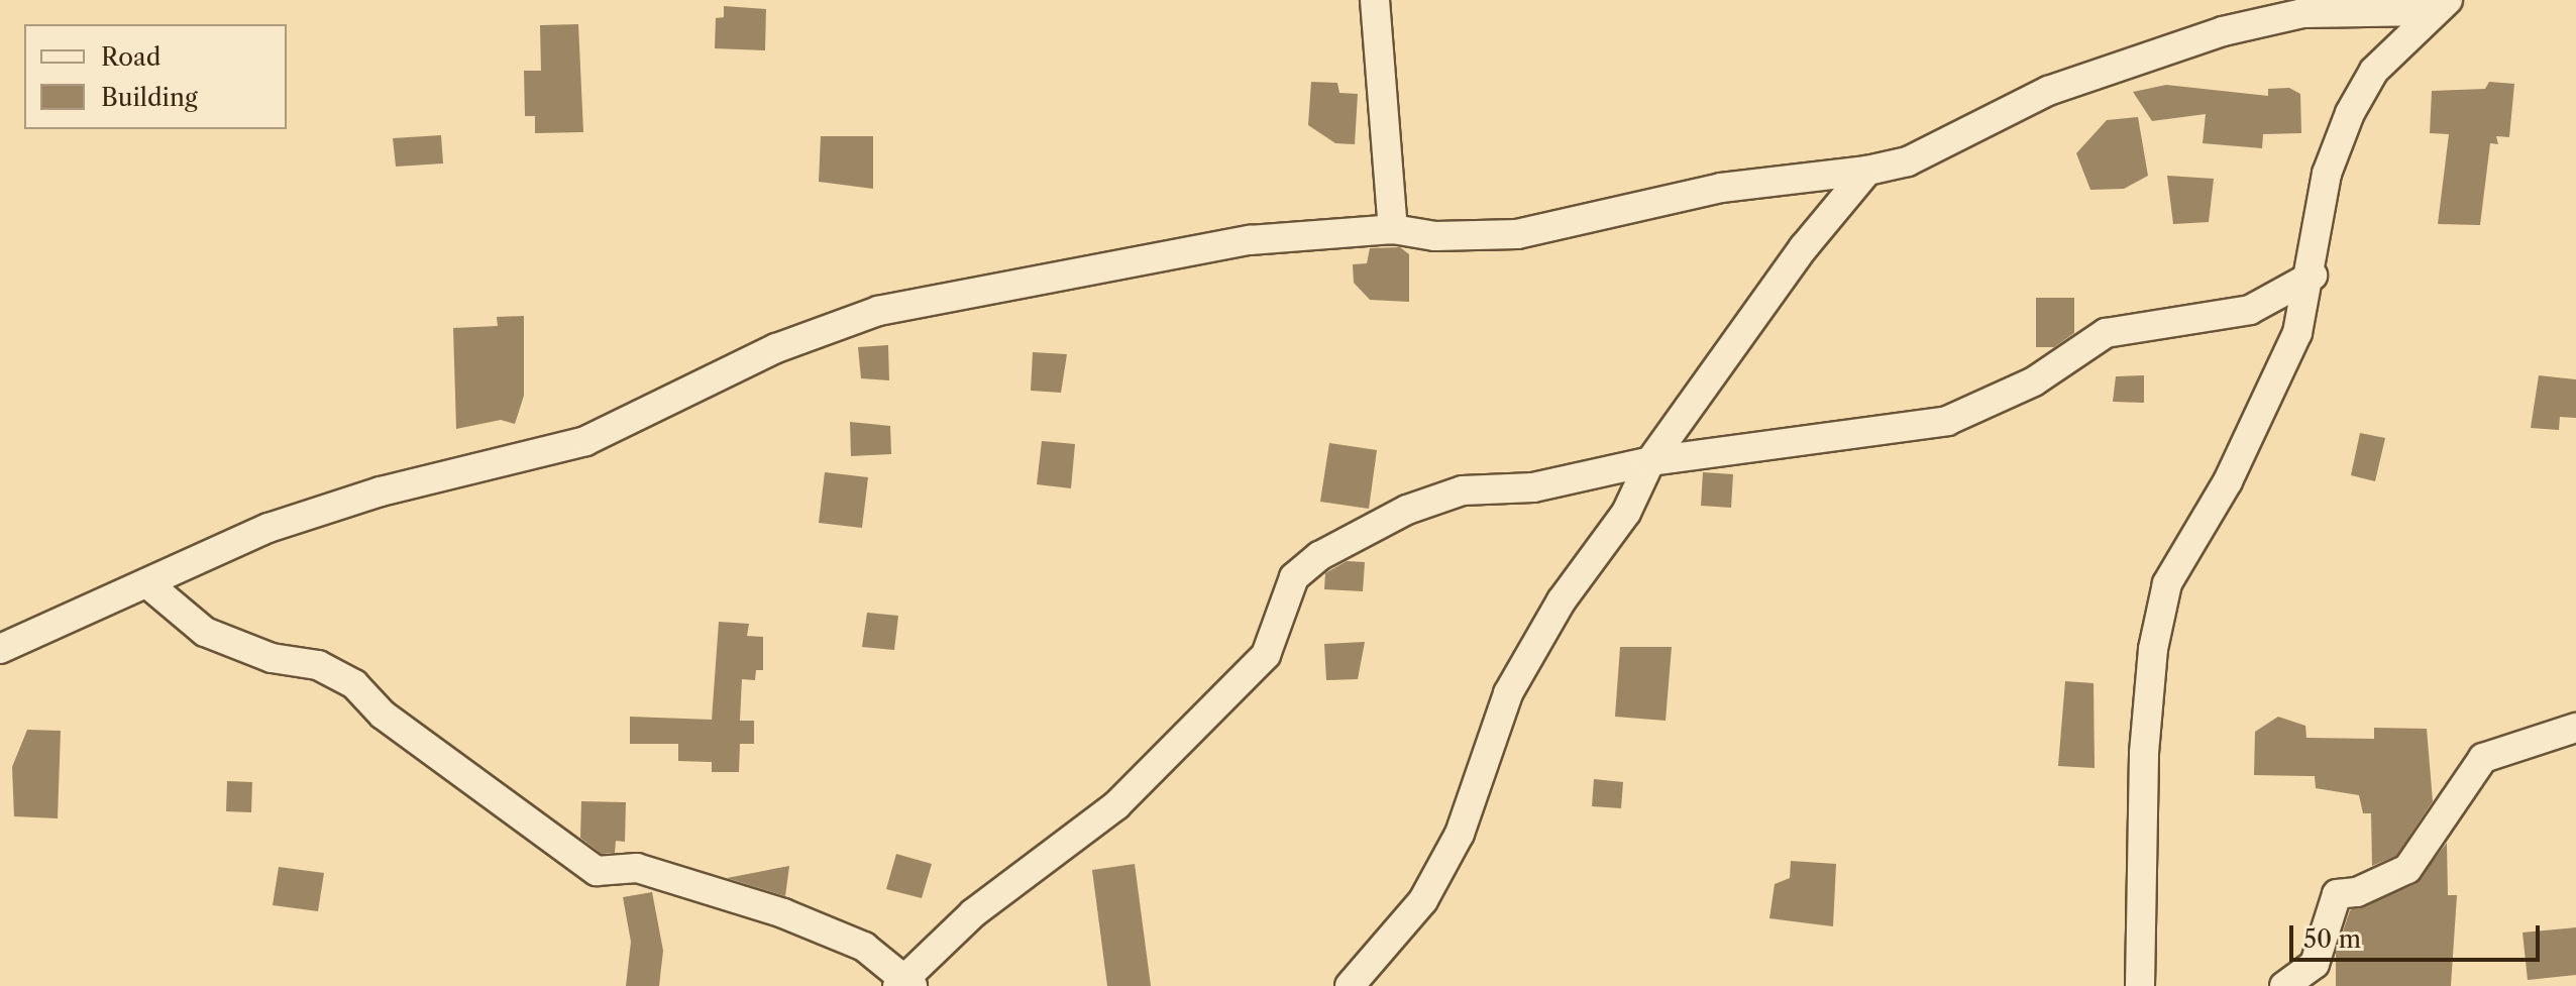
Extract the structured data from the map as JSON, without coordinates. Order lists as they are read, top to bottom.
{
  "legend": ["Road", "Building"],
  "scale_bar": "50 m"
}
